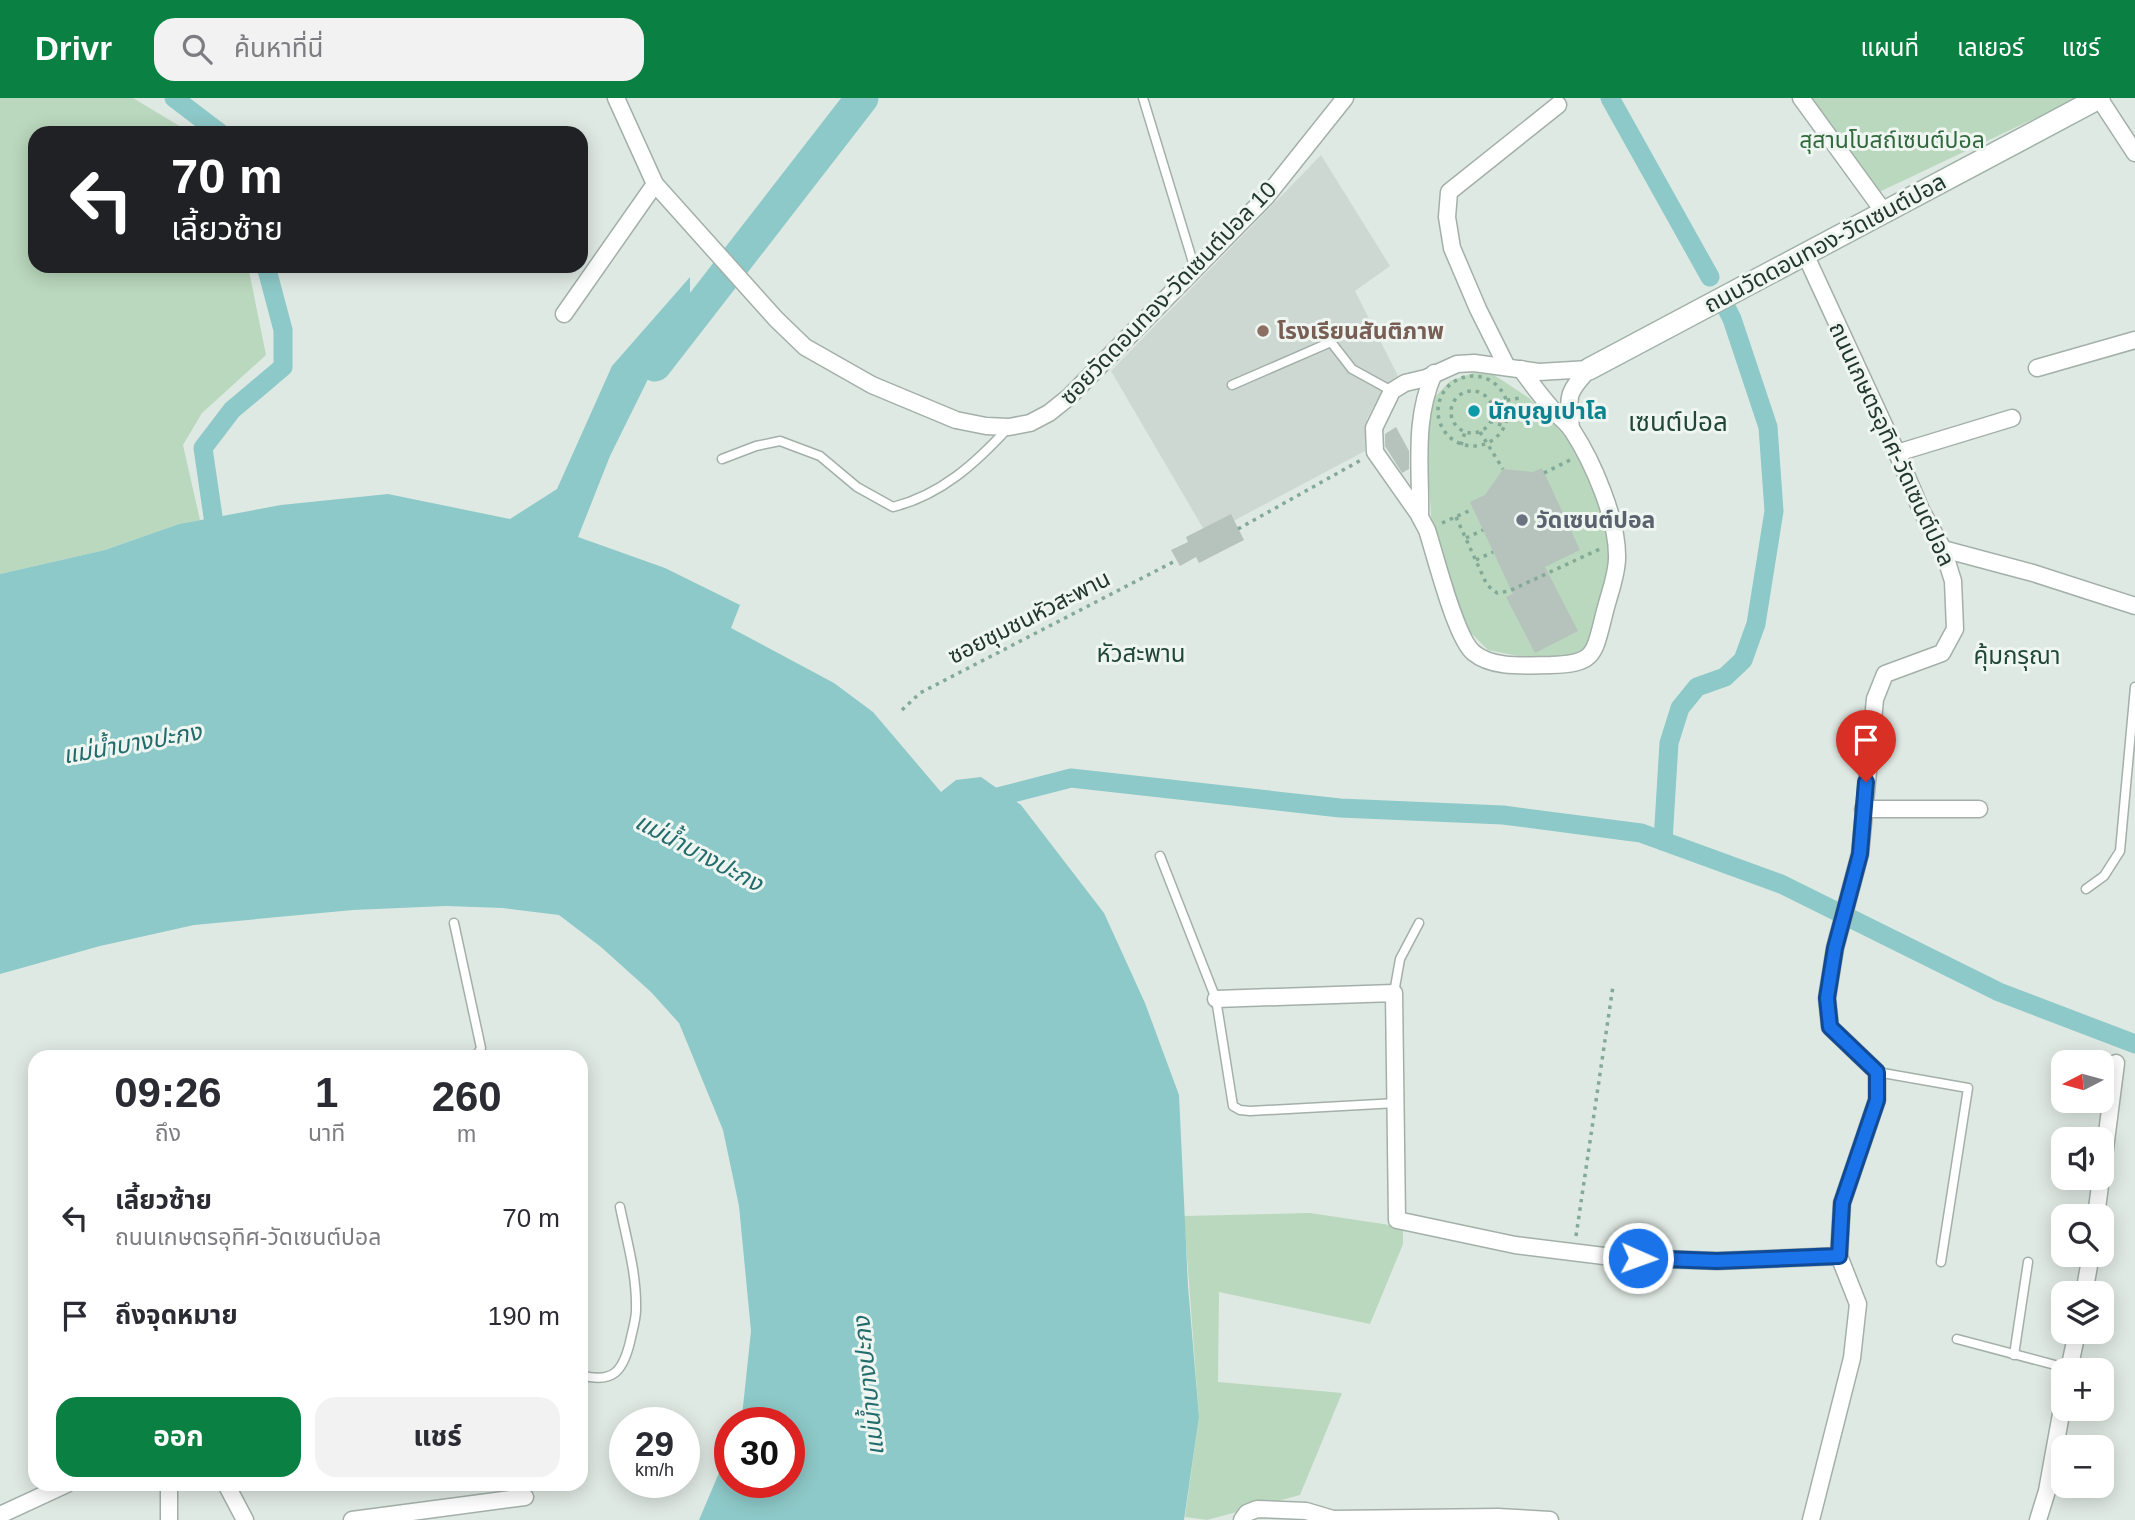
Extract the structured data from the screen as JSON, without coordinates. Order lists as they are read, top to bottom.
{
  "streets": {
    "street": ["ถนนวัดดอนทอง-วัดเซนต์ปอล", "ซอยวัดดอนทอง-วัดเซนต์ปอล 10", "ถนนเกษตรอุทิศ-วัดเซนต์ปอล"],
    "path": ["ซอยชุมชนหัวสะพาน"]
  },
  "crossings": [
    ["ถนนวัดดอนทอง-วัดเซนต์ปอล", "ถนนเกษตรอุทิศ-วัดเซนต์ปอล"]
  ],
  "districts": ["เซนต์ปอล", "หัวสะพาน", "คุ้มกรุณา"],
  "water": ["แม่น้ำบางปะกง"],
  "parks": ["สุสานโบสถ์เซนต์ปอล"],
  "places": ["โรงเรียนสันติภาพ", "นักบุญเปาโล", "วัดเซนต์ปอล"],
  "north": "left",
  "page": {
    "header": "Drivr",
    "search": "ค้นหาที่นี่",
    "nav": ["แผนที่", "เลเยอร์", "แชร์"],
    "turn": ["70 m", "เลี้ยวซ้าย"],
    "map_buttons": ["+", "−"],
    "eta": [
      "09:26",
      "ถึง",
      "1",
      "นาที",
      "260",
      "m"
    ],
    "list": [
      {
        "name": "เลี้ยวซ้าย",
        "note": "ถนนเกษตรอุทิศ-วัดเซนต์ปอล",
        "value": "70 m"
      },
      {
        "name": "ถึงจุดหมาย",
        "value": "190 m"
      }
    ],
    "buttons": ["ออก", "แชร์"],
    "speed": "29 km/h",
    "limit": "30"
  }
}
